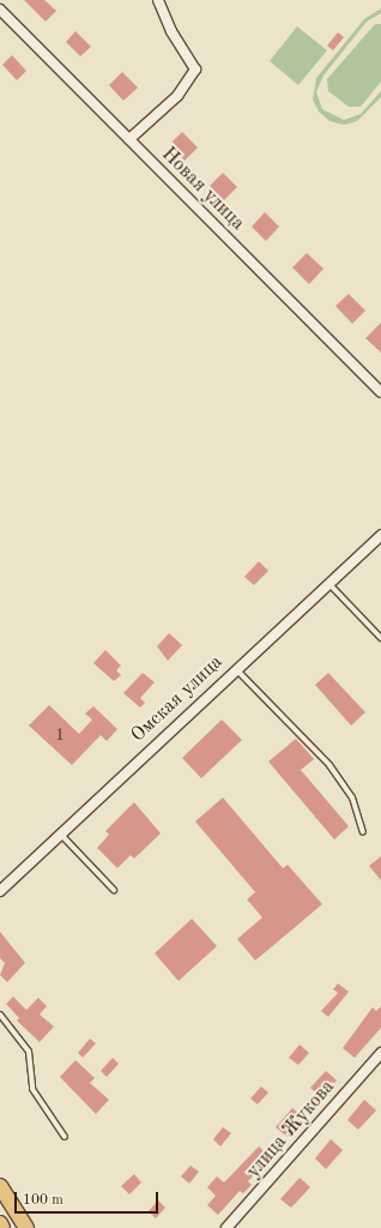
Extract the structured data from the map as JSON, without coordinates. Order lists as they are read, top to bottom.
{
  "streets": {
    "street": ["Новая улица", "Омская улица", "улица Жукова"]
  },
  "house_numbers": ["1"],
  "scale_bar": "100 m"
}
